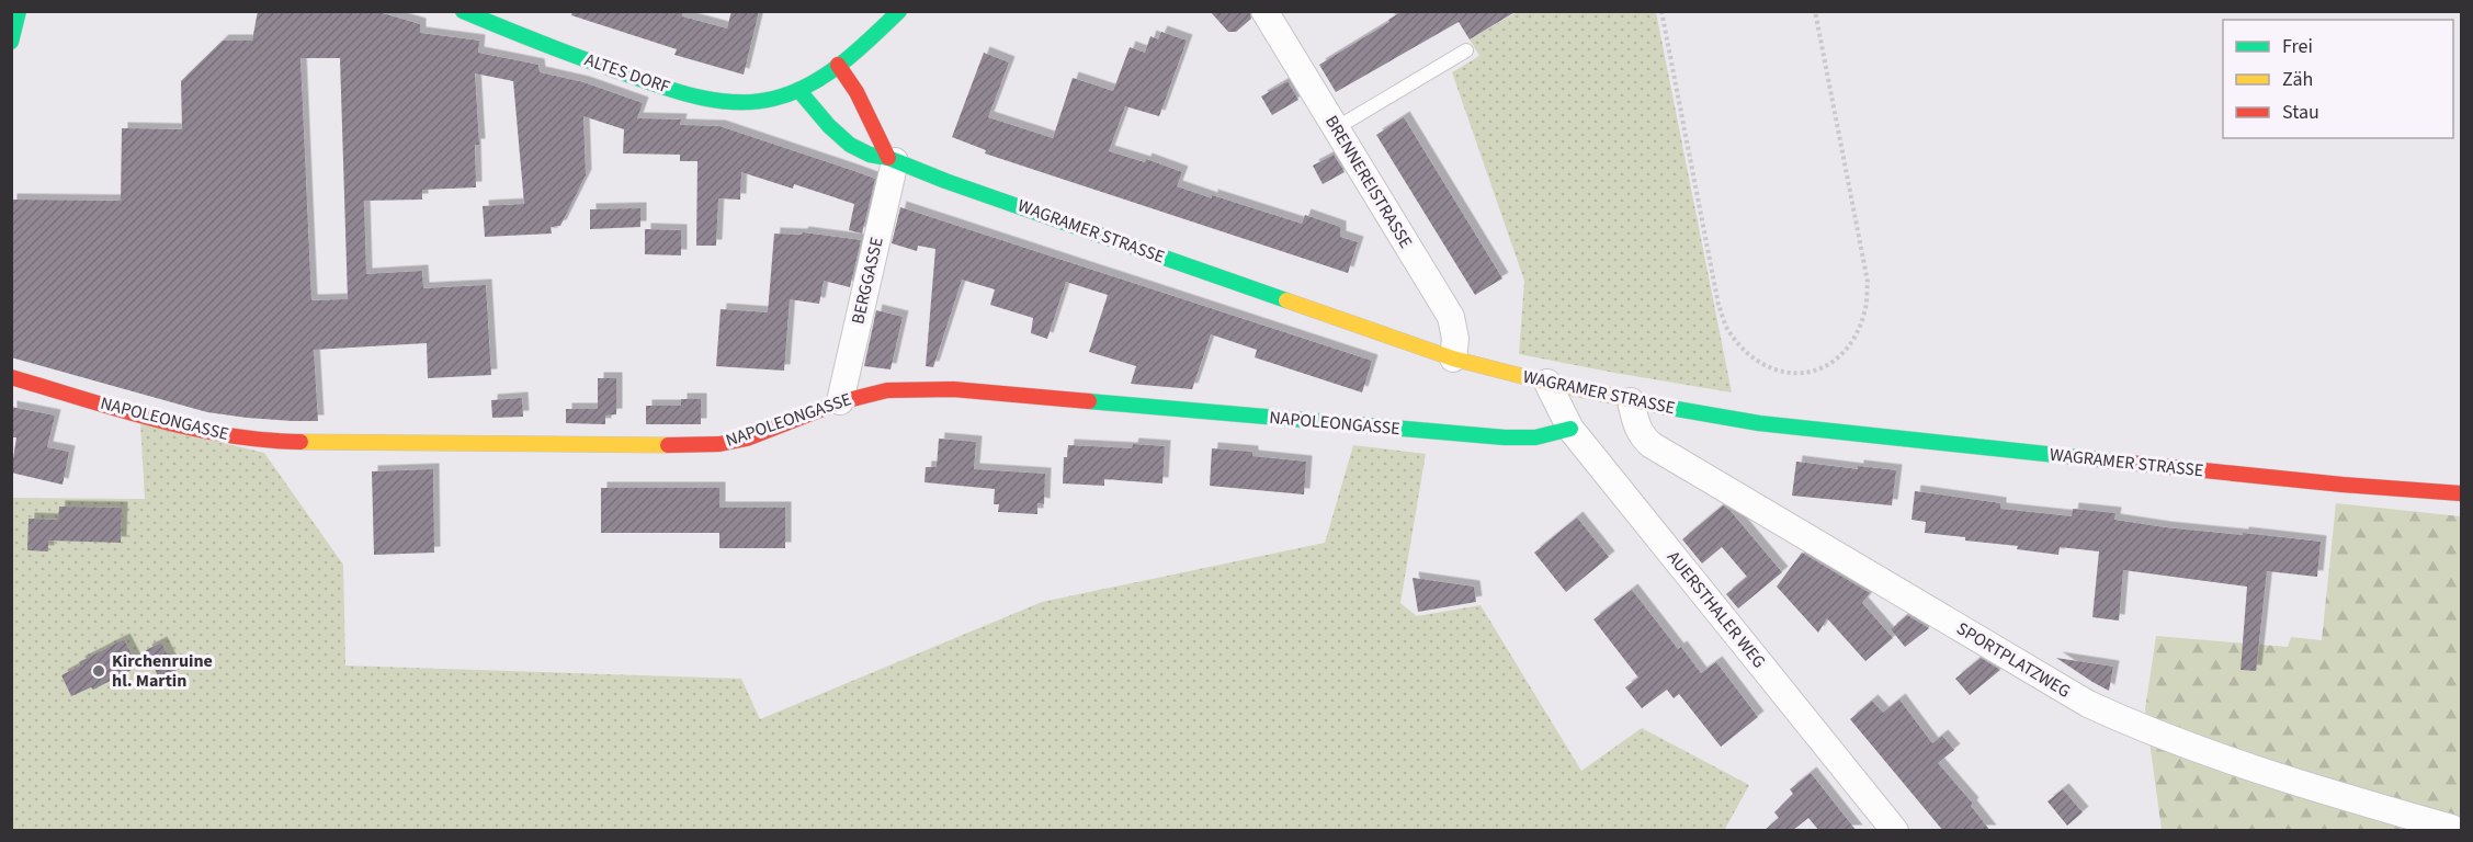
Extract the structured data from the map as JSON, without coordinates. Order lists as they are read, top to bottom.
{
  "streets": {
    "main road": ["ALTES DORF", "WAGRAMER STRASSE", "NAPOLEONGASSE"],
    "street": [
      "BRENNEREISTRASSE",
      "BERGGASSE",
      "AUERSTHALER WEG",
      "SPORTPLATZWEG"
    ]
  },
  "crossings": [
    ["ALTES DORF", "WAGRAMER STRASSE"],
    ["BRENNEREISTRASSE", "WAGRAMER STRASSE"],
    ["WAGRAMER STRASSE", "BERGGASSE"],
    ["WAGRAMER STRASSE", "AUERSTHALER WEG"],
    ["WAGRAMER STRASSE", "SPORTPLATZWEG"],
    ["BERGGASSE", "NAPOLEONGASSE"],
    ["NAPOLEONGASSE", "AUERSTHALER WEG"]
  ],
  "places": ["Kirchenruine hl. Martin"],
  "legend": ["Frei", "Zäh", "Stau"]
}
